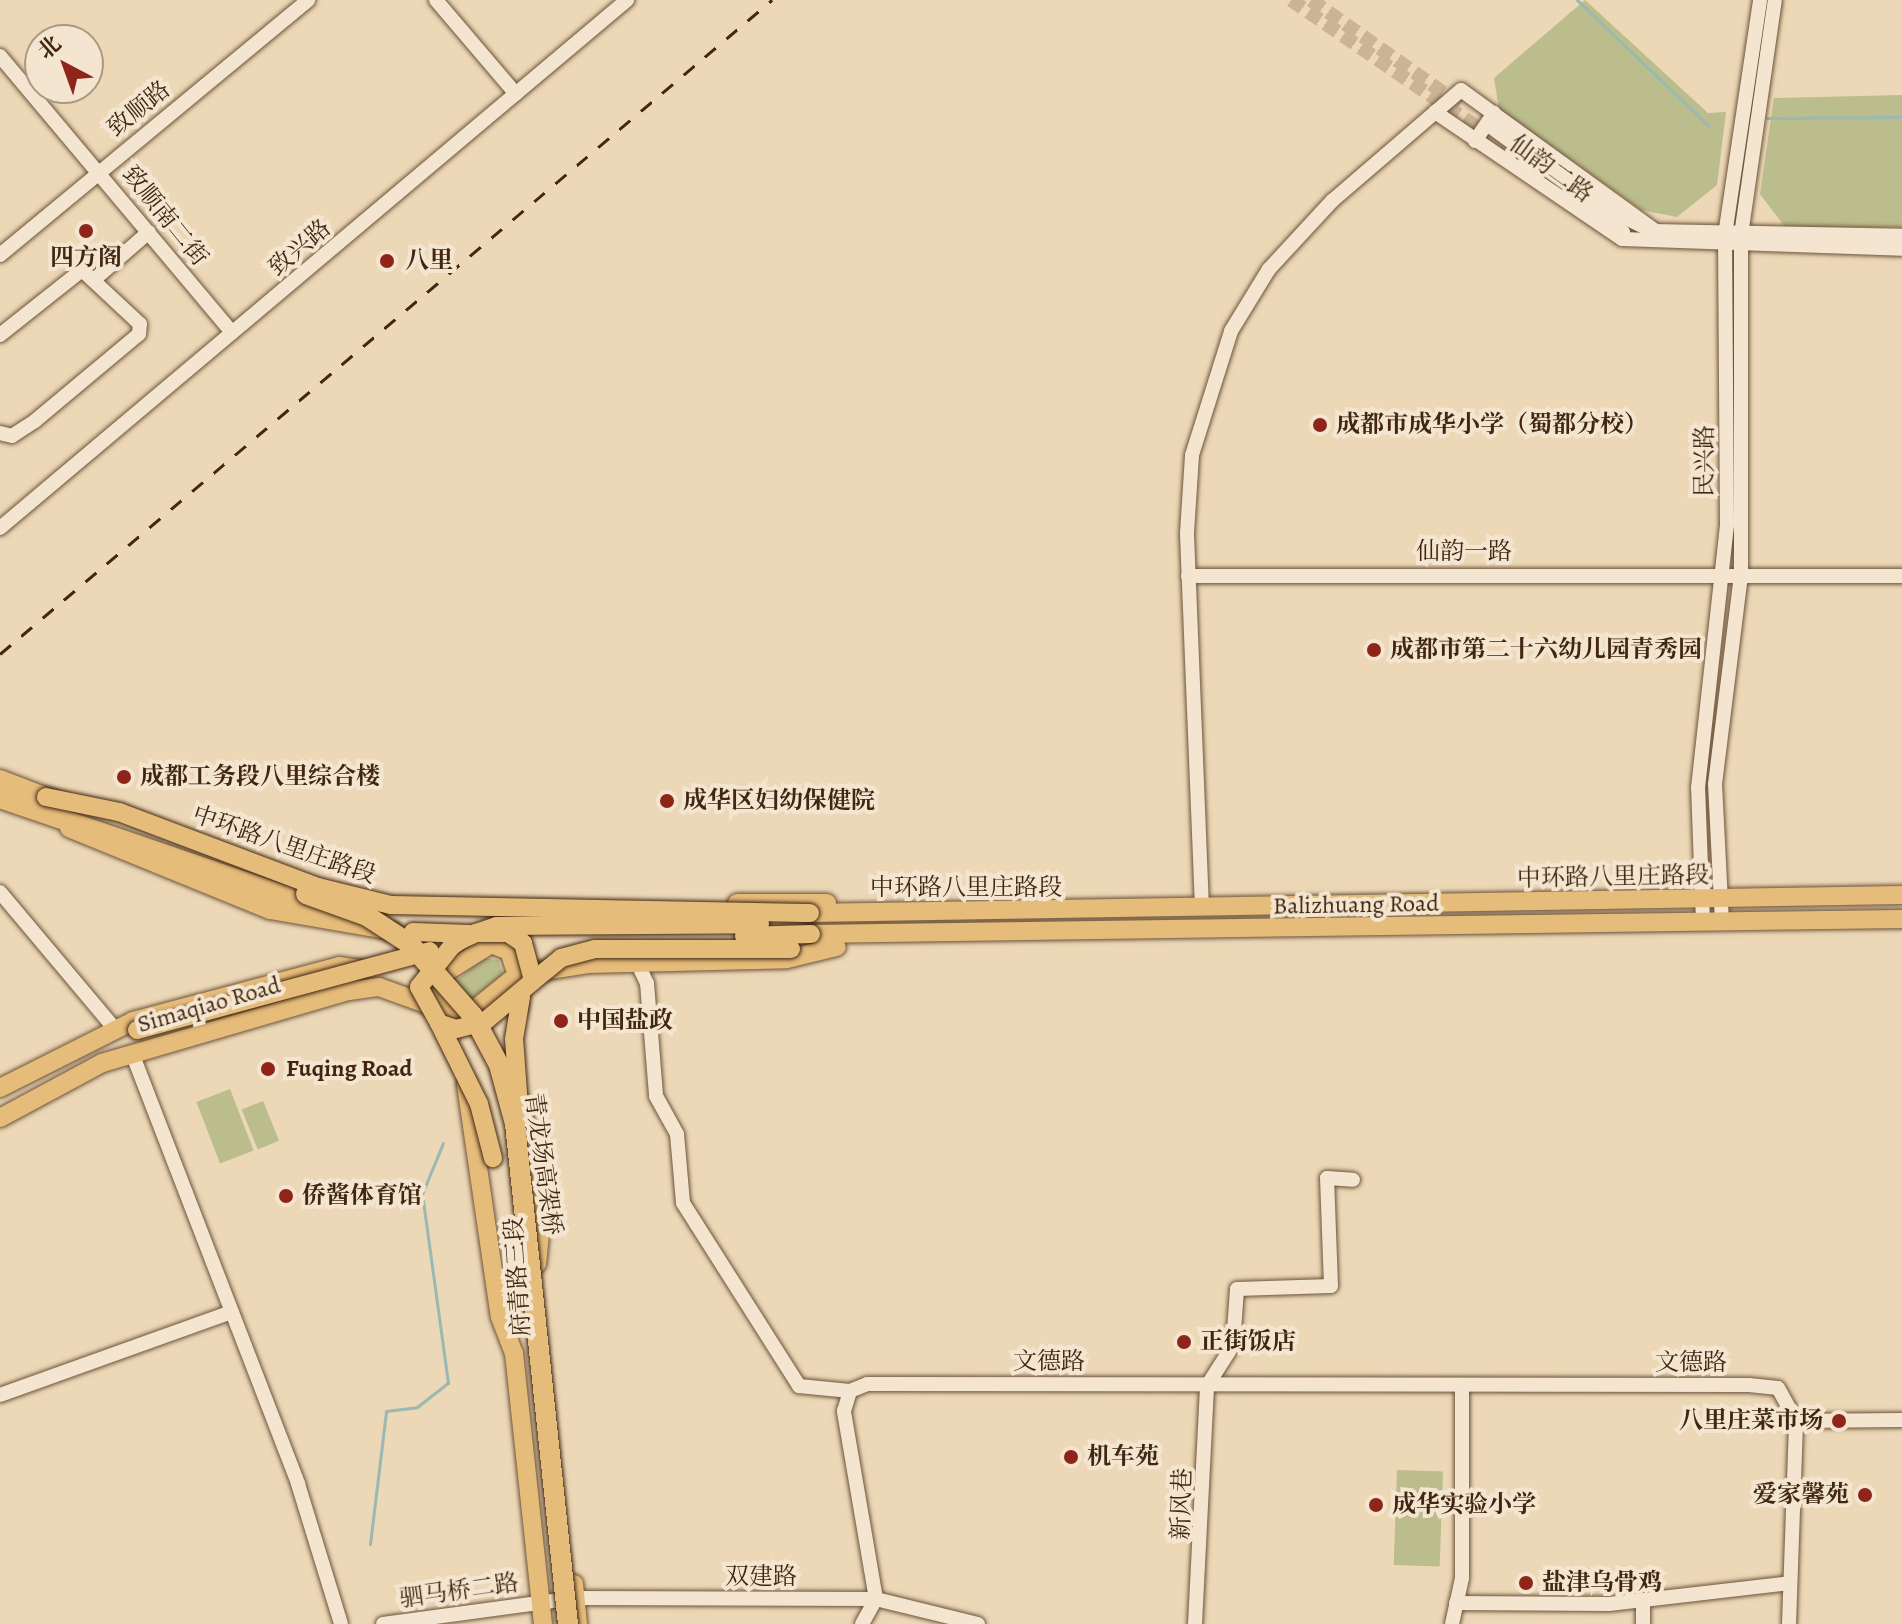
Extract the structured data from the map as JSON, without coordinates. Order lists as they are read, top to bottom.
{
  "streets": {
    "highway": ["青龙场高架桥"],
    "main road": [
      "中环路八里庄路段",
      "Balizhuang Road",
      "Simaqiao Road",
      "府青路三段"
    ],
    "street": [
      "致顺路",
      "仙韵二路",
      "致顺南二街",
      "致兴路",
      "民兴路",
      "仙韵一路",
      "文德路",
      "新风巷",
      "双建路",
      "驷马桥二路"
    ]
  },
  "crossings": [
    ["致顺路", "致顺南二街"],
    ["仙韵二路", "民兴路"],
    ["致顺南二街", "致兴路"],
    ["民兴路", "仙韵一路"],
    ["民兴路", "中环路八里庄路段"],
    ["民兴路", "Balizhuang Road"],
    ["中环路八里庄路段", "Balizhuang Road"],
    ["中环路八里庄路段", "青龙场高架桥"],
    ["府青路三段", "双建路"],
    ["文德路", "新风巷"],
    ["双建路", "驷马桥二路"]
  ],
  "places": [
    "四方阁",
    "八里",
    "成都市成华小学（蜀都分校）",
    "成都市第二十六幼儿园青秀园",
    "成都工务段八里综合楼",
    "成华区妇幼保健院",
    "中国盐政",
    "Fuqing Road",
    "侨酱体育馆",
    "正街饭店",
    "八里庄菜市场",
    "机车苑",
    "爱家馨苑",
    "成华实验小学",
    "盐津乌骨鸡"
  ],
  "north": "top left"
}
